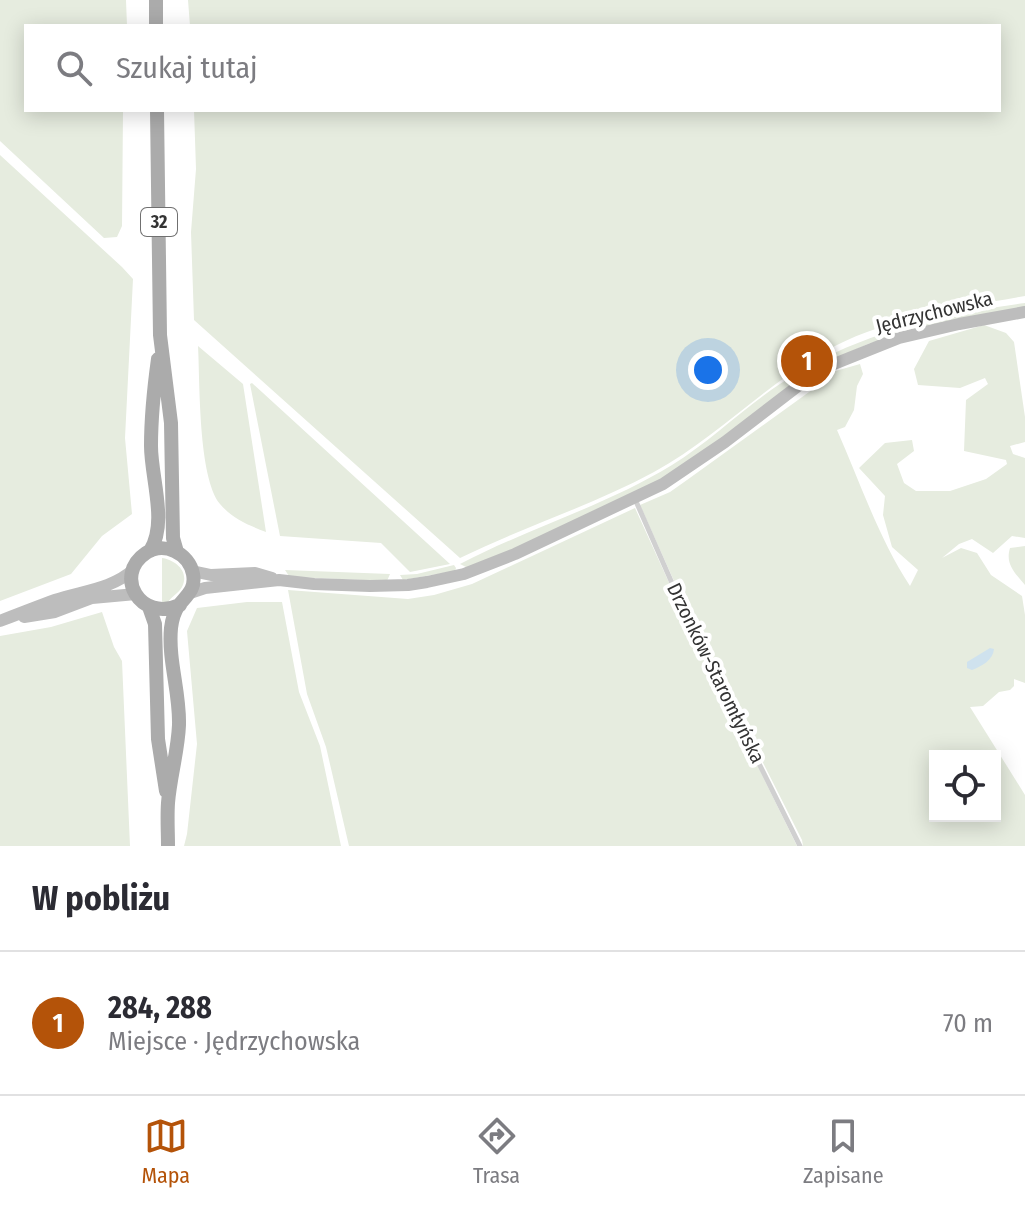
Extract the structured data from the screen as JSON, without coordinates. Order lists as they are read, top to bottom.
{
  "streets": {
    "main road": ["32", "Jędrzychowska"],
    "lane": ["Drzonków-Staromłyńska"]
  },
  "crossings": [
    ["Jędrzychowska", "Drzonków-Staromłyńska"]
  ],
  "page": {
    "search": "Szukaj tutaj",
    "pins": "1",
    "heading": "W pobliżu",
    "list": [
      {
        "mark": "1",
        "name": "284, 288",
        "note": "Miejsce · Jędrzychowska",
        "value": "70 m"
      }
    ],
    "nav": ["Mapa", "Trasa", "Zapisane"]
  }
}
